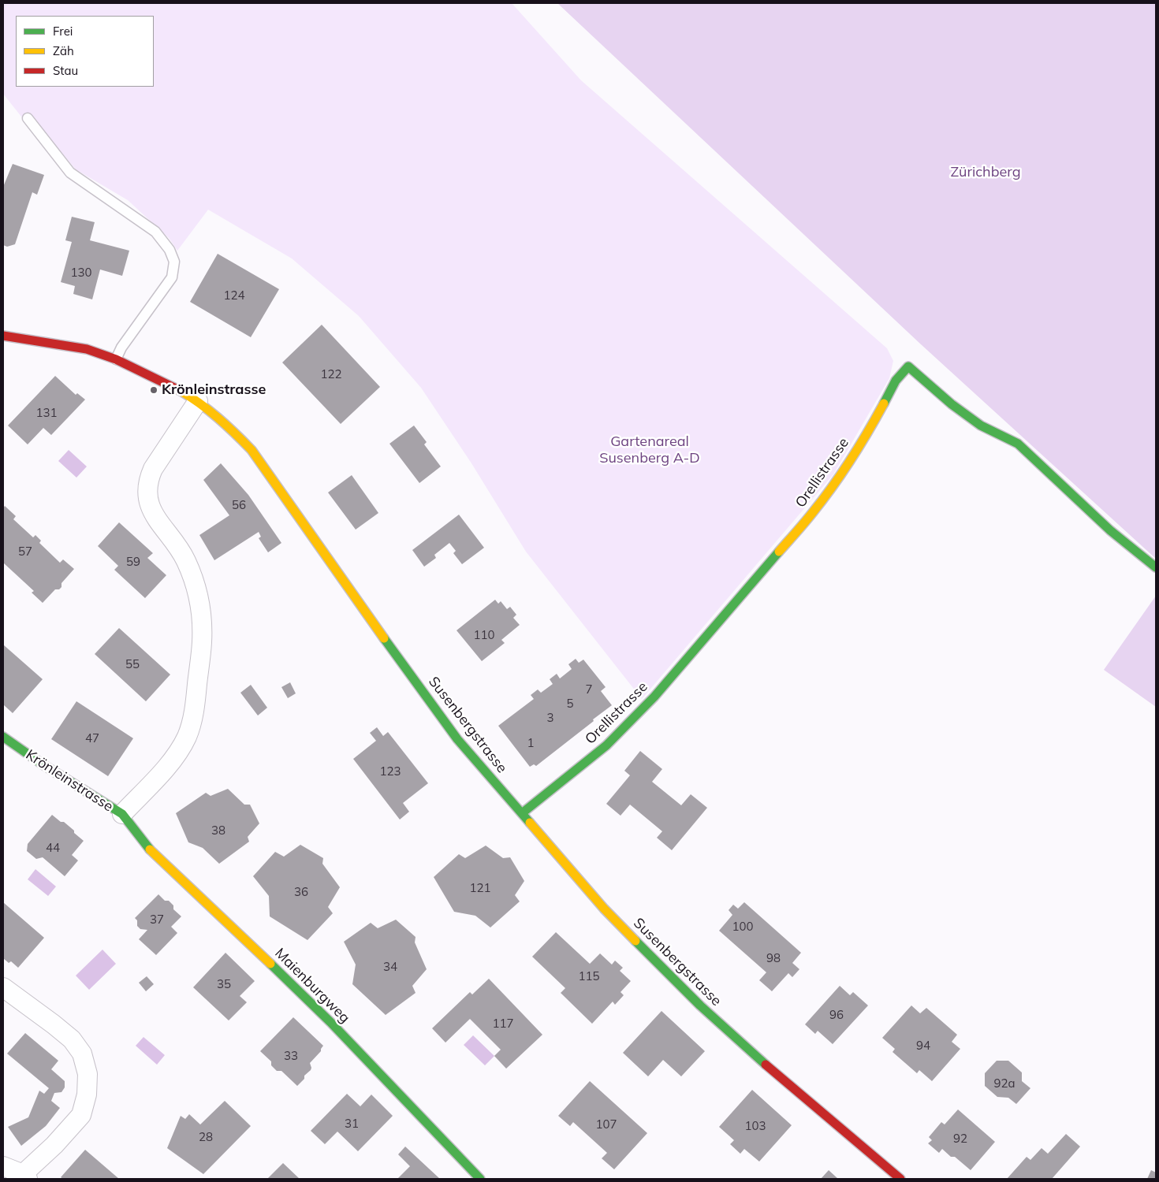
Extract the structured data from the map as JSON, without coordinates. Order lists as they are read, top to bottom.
{
  "streets": {
    "street": [
      "Orellistrasse",
      "Susenbergstrasse",
      "Krönleinstrasse",
      "Maienburgweg"
    ]
  },
  "crossings": [
    ["Orellistrasse", "Susenbergstrasse"],
    ["Susenbergstrasse", "Krönleinstrasse"],
    ["Krönleinstrasse", "Maienburgweg"]
  ],
  "parks": ["Zürichberg", "Gartenareal Susenberg A-D"],
  "places": ["Krönleinstrasse"],
  "house_numbers": [
    "130",
    "124",
    "122",
    "131",
    "56",
    "57",
    "59",
    "110",
    "55",
    "7",
    "5",
    "3",
    "47",
    "1",
    "123",
    "38",
    "44",
    "121",
    "36",
    "37",
    "100",
    "98",
    "34",
    "115",
    "35",
    "96",
    "117",
    "94",
    "33",
    "92a",
    "31",
    "107",
    "103",
    "28",
    "92"
  ],
  "legend": ["Frei", "Zäh", "Stau"]
}
